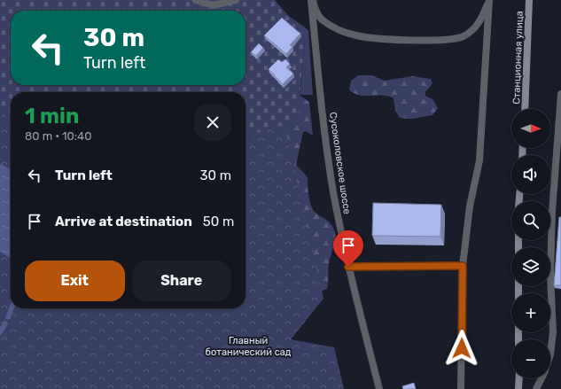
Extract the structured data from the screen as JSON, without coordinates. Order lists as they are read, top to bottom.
{
  "streets": {
    "main road": ["Станционная улица"],
    "street": ["Сусоколовское шоссе"]
  },
  "parks": ["Главный ботанический сад"],
  "north": "right",
  "page": {
    "turn": ["30 m", "Turn left"],
    "heading": ["1 min", "80 m · 10:40"],
    "map_buttons": ["+", "−"],
    "list": [
      {
        "name": "Turn left",
        "value": "30 m"
      },
      {
        "name": "Arrive at destination",
        "value": "50 m"
      }
    ],
    "buttons": ["Exit", "Share"]
  }
}
